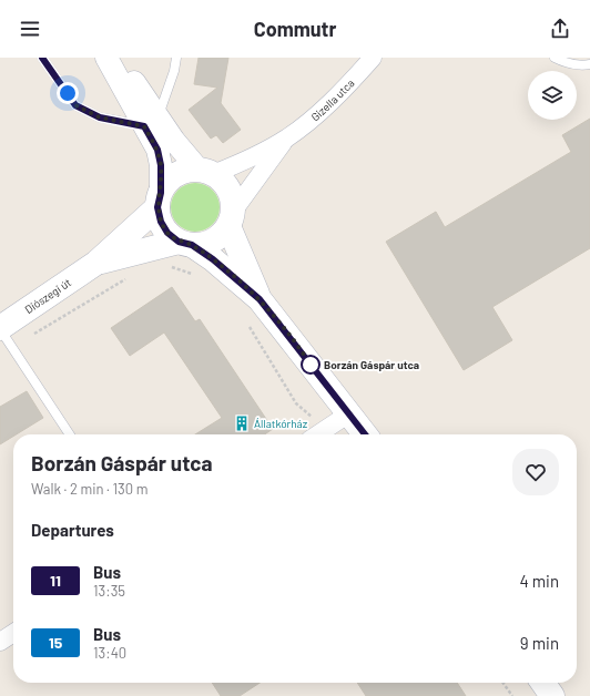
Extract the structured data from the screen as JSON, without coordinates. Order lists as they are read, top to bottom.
{
  "streets": {
    "main road": ["Diószegi út"],
    "street": ["Gizella utca"]
  },
  "crossings": [
    ["Gizella utca", "Diószegi út"]
  ],
  "places": {
    "other": ["Borzán Gáspár utca"],
    "building": ["Állatkórház"]
  },
  "lines": ["bus line 11"],
  "page": {
    "header": "Commutr",
    "heading": [
      ["Borzán Gáspár utca", "Walk · 2 min · 130 m"],
      "Departures"
    ],
    "list": [
      {
        "mark": "11",
        "name": "Bus",
        "note": "13:35",
        "value": "4 min"
      },
      {
        "mark": "15",
        "name": "Bus",
        "note": "13:40",
        "value": "9 min"
      }
    ]
  }
}
